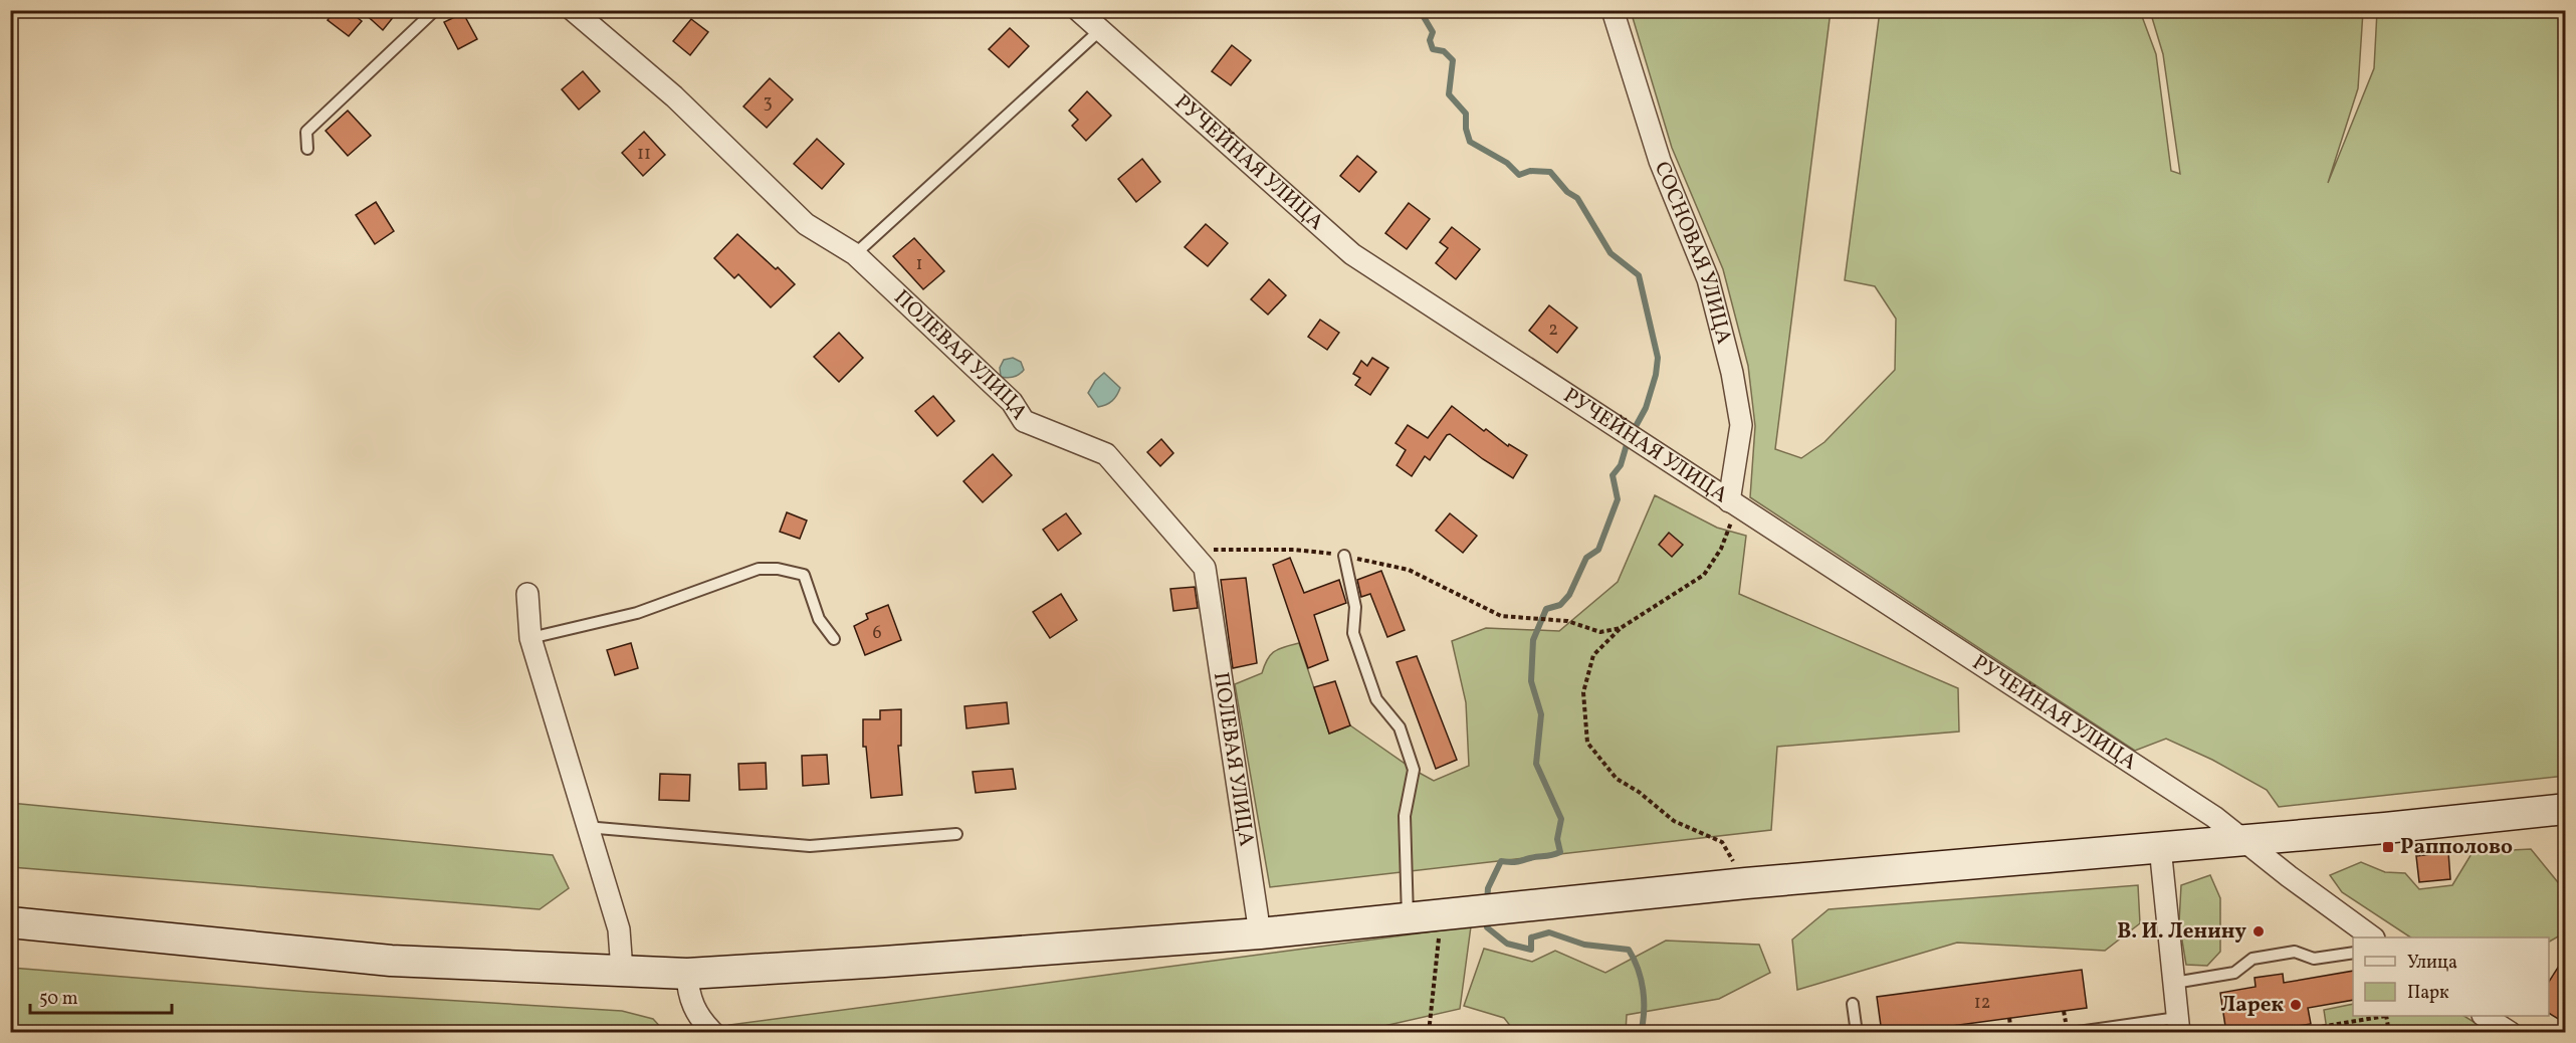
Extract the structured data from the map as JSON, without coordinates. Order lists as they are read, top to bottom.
{
  "streets": {
    "street": ["РУЧЕЙНАЯ УЛИЦА", "СОСНОВАЯ УЛИЦА", "ПОЛЕВАЯ УЛИЦА"]
  },
  "crossings": [
    ["РУЧЕЙНАЯ УЛИЦА", "СОСНОВАЯ УЛИЦА"]
  ],
  "places": {
    "transit": ["Рапполово"],
    "other": ["В. И. Ленину", "Ларек"]
  },
  "house_numbers": [
    "3",
    "11",
    "1",
    "2",
    "6",
    "12"
  ],
  "legend": ["Улица", "Парк"],
  "scale_bar": "50 m"
}
